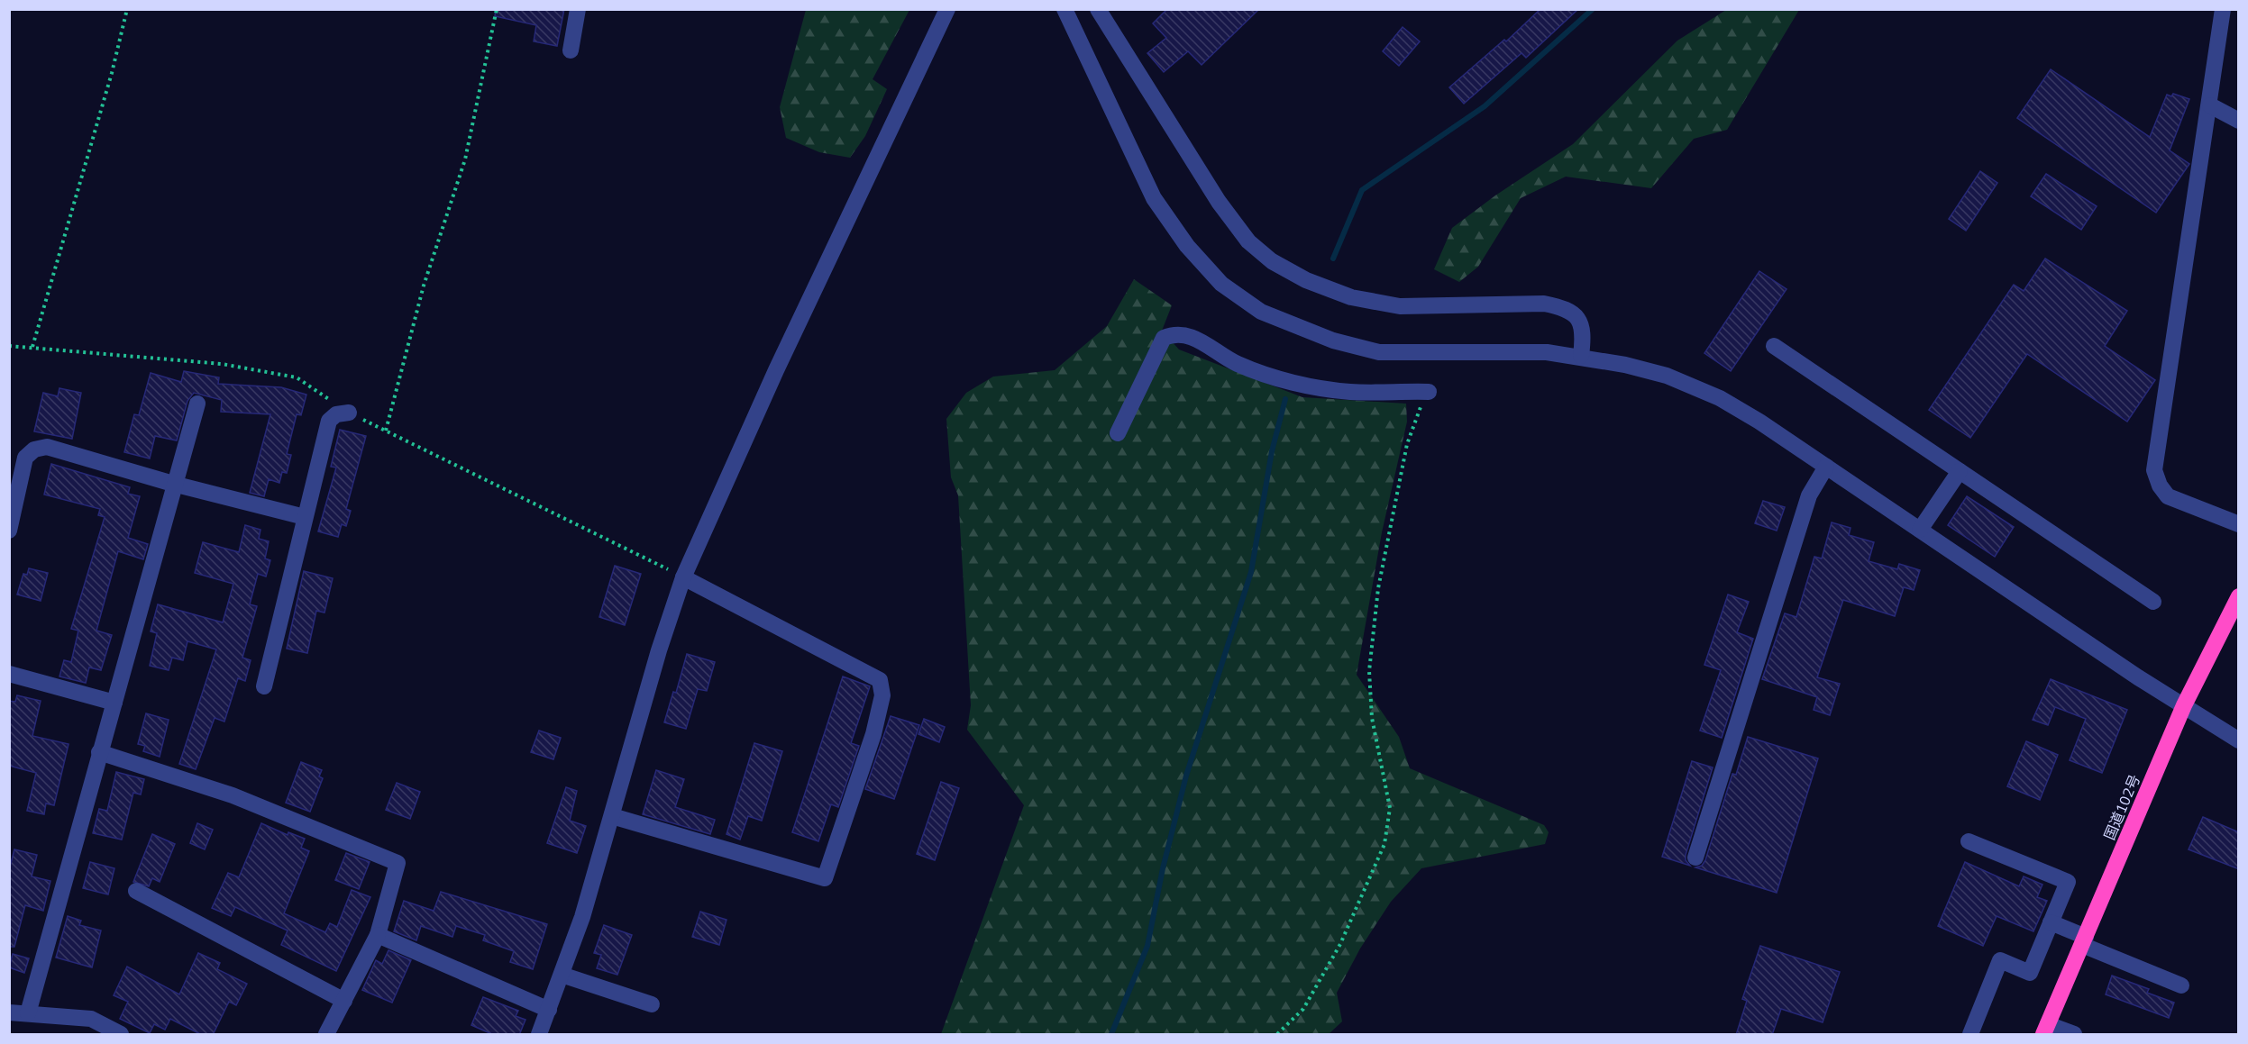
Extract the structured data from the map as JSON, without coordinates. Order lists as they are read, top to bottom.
{
  "streets": {
    "highway": ["国道102号"]
  }
}
